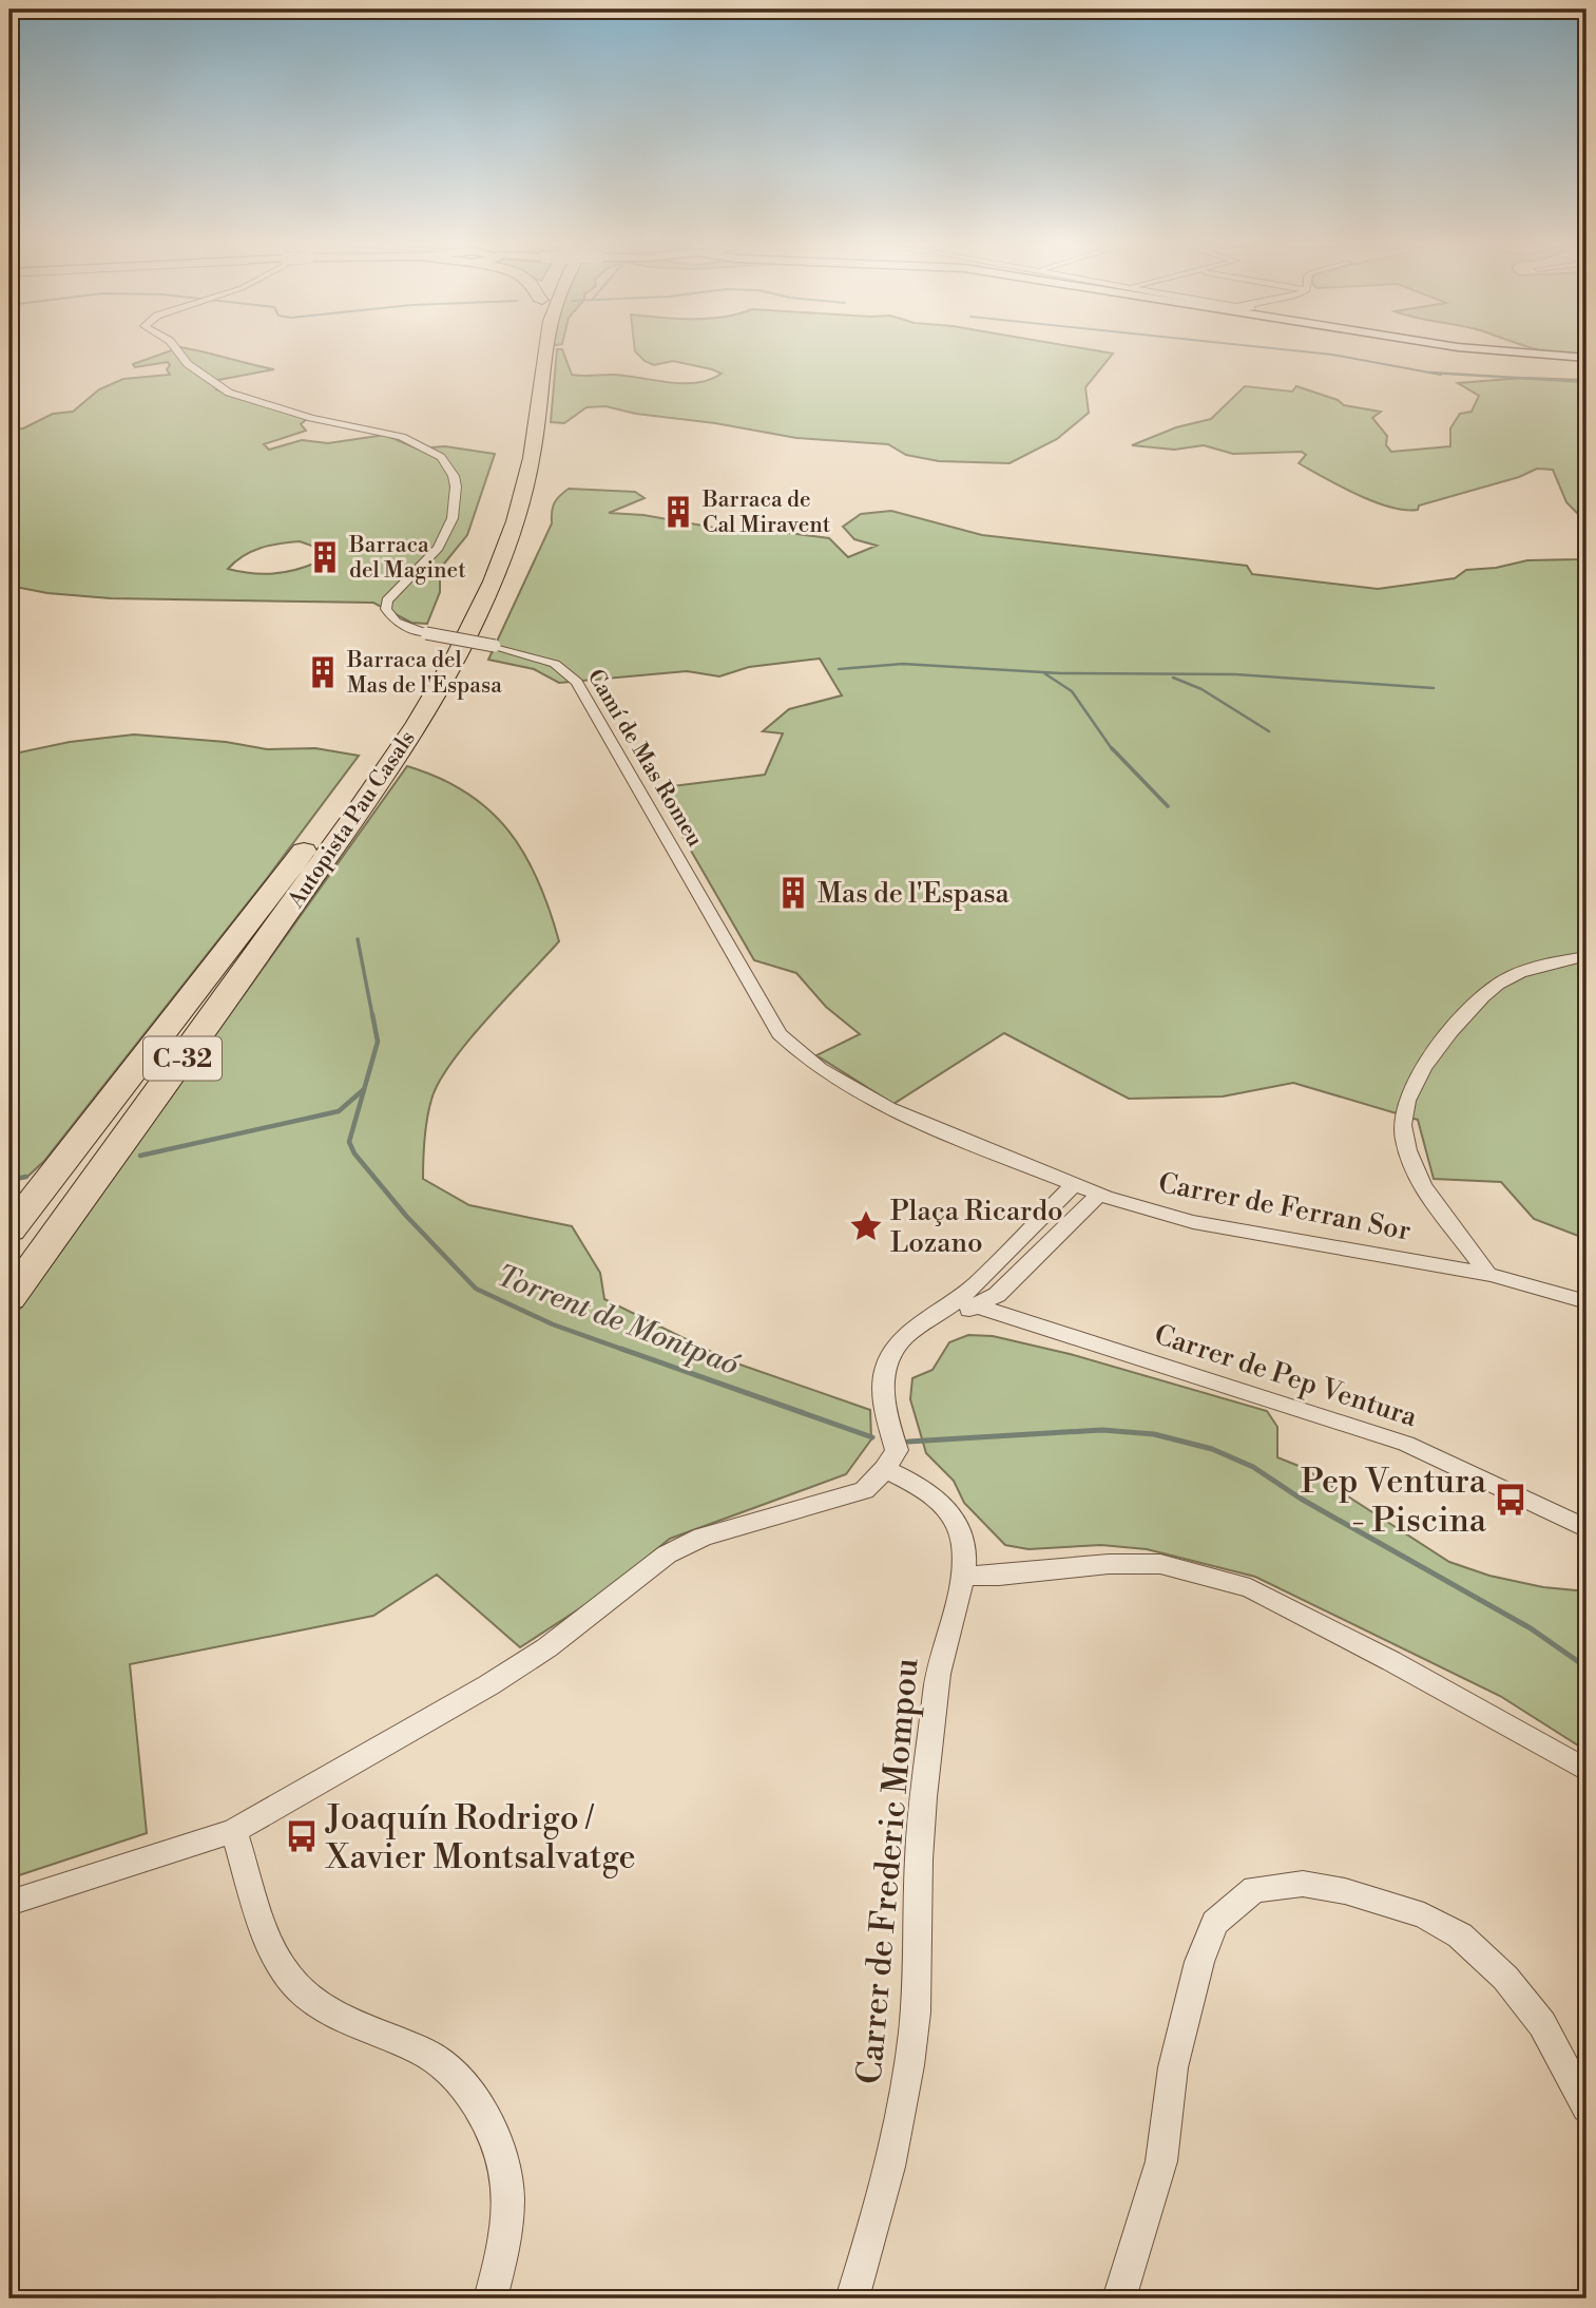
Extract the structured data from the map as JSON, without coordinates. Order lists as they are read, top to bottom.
{
  "streets": {
    "highway": ["Autopista Pau Casals", "C-32"],
    "street": [
      "Camí de Mas Romeu",
      "Carrer de Ferran Sor",
      "Carrer de Pep Ventura",
      "Carrer de Frederic Mompou"
    ]
  },
  "crossings": [
    ["Camí de Mas Romeu", "Carrer de Ferran Sor"]
  ],
  "water": ["Torrent de Montpaó"],
  "places": {
    "building": [
      "Barraca de Cal Miravent",
      "Barraca del Maginet",
      "Barraca del Mas de l'Espasa",
      "Mas de l'Espasa"
    ],
    "place": ["Plaça Ricardo Lozano"],
    "bus stop": ["Pep Ventura - Piscina", "Joaquín Rodrigo / Xavier Montsalvatge"]
  }
}
